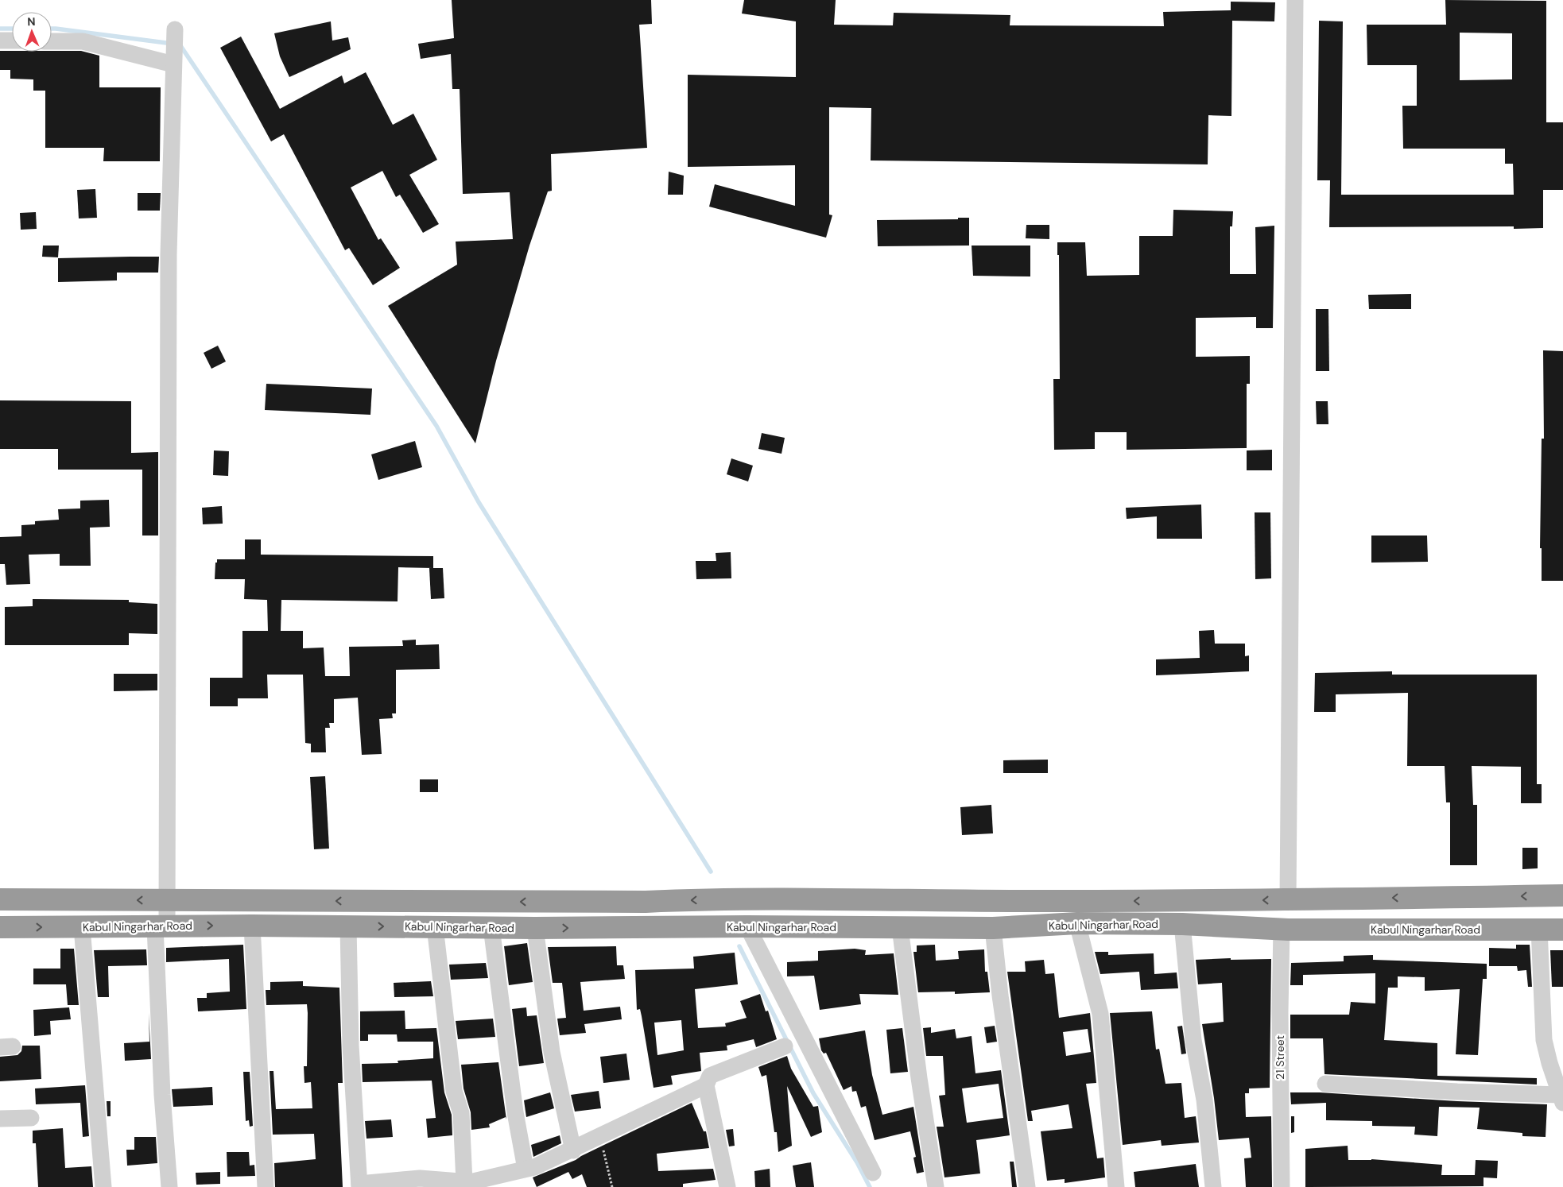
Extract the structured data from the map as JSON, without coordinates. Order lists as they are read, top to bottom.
{
  "streets": {
    "highway": ["Kabul Ningarhar Road"],
    "street": ["21 Street"]
  },
  "crossings": [
    ["Kabul Ningarhar Road", "21 Street"]
  ],
  "north": "top"
}
